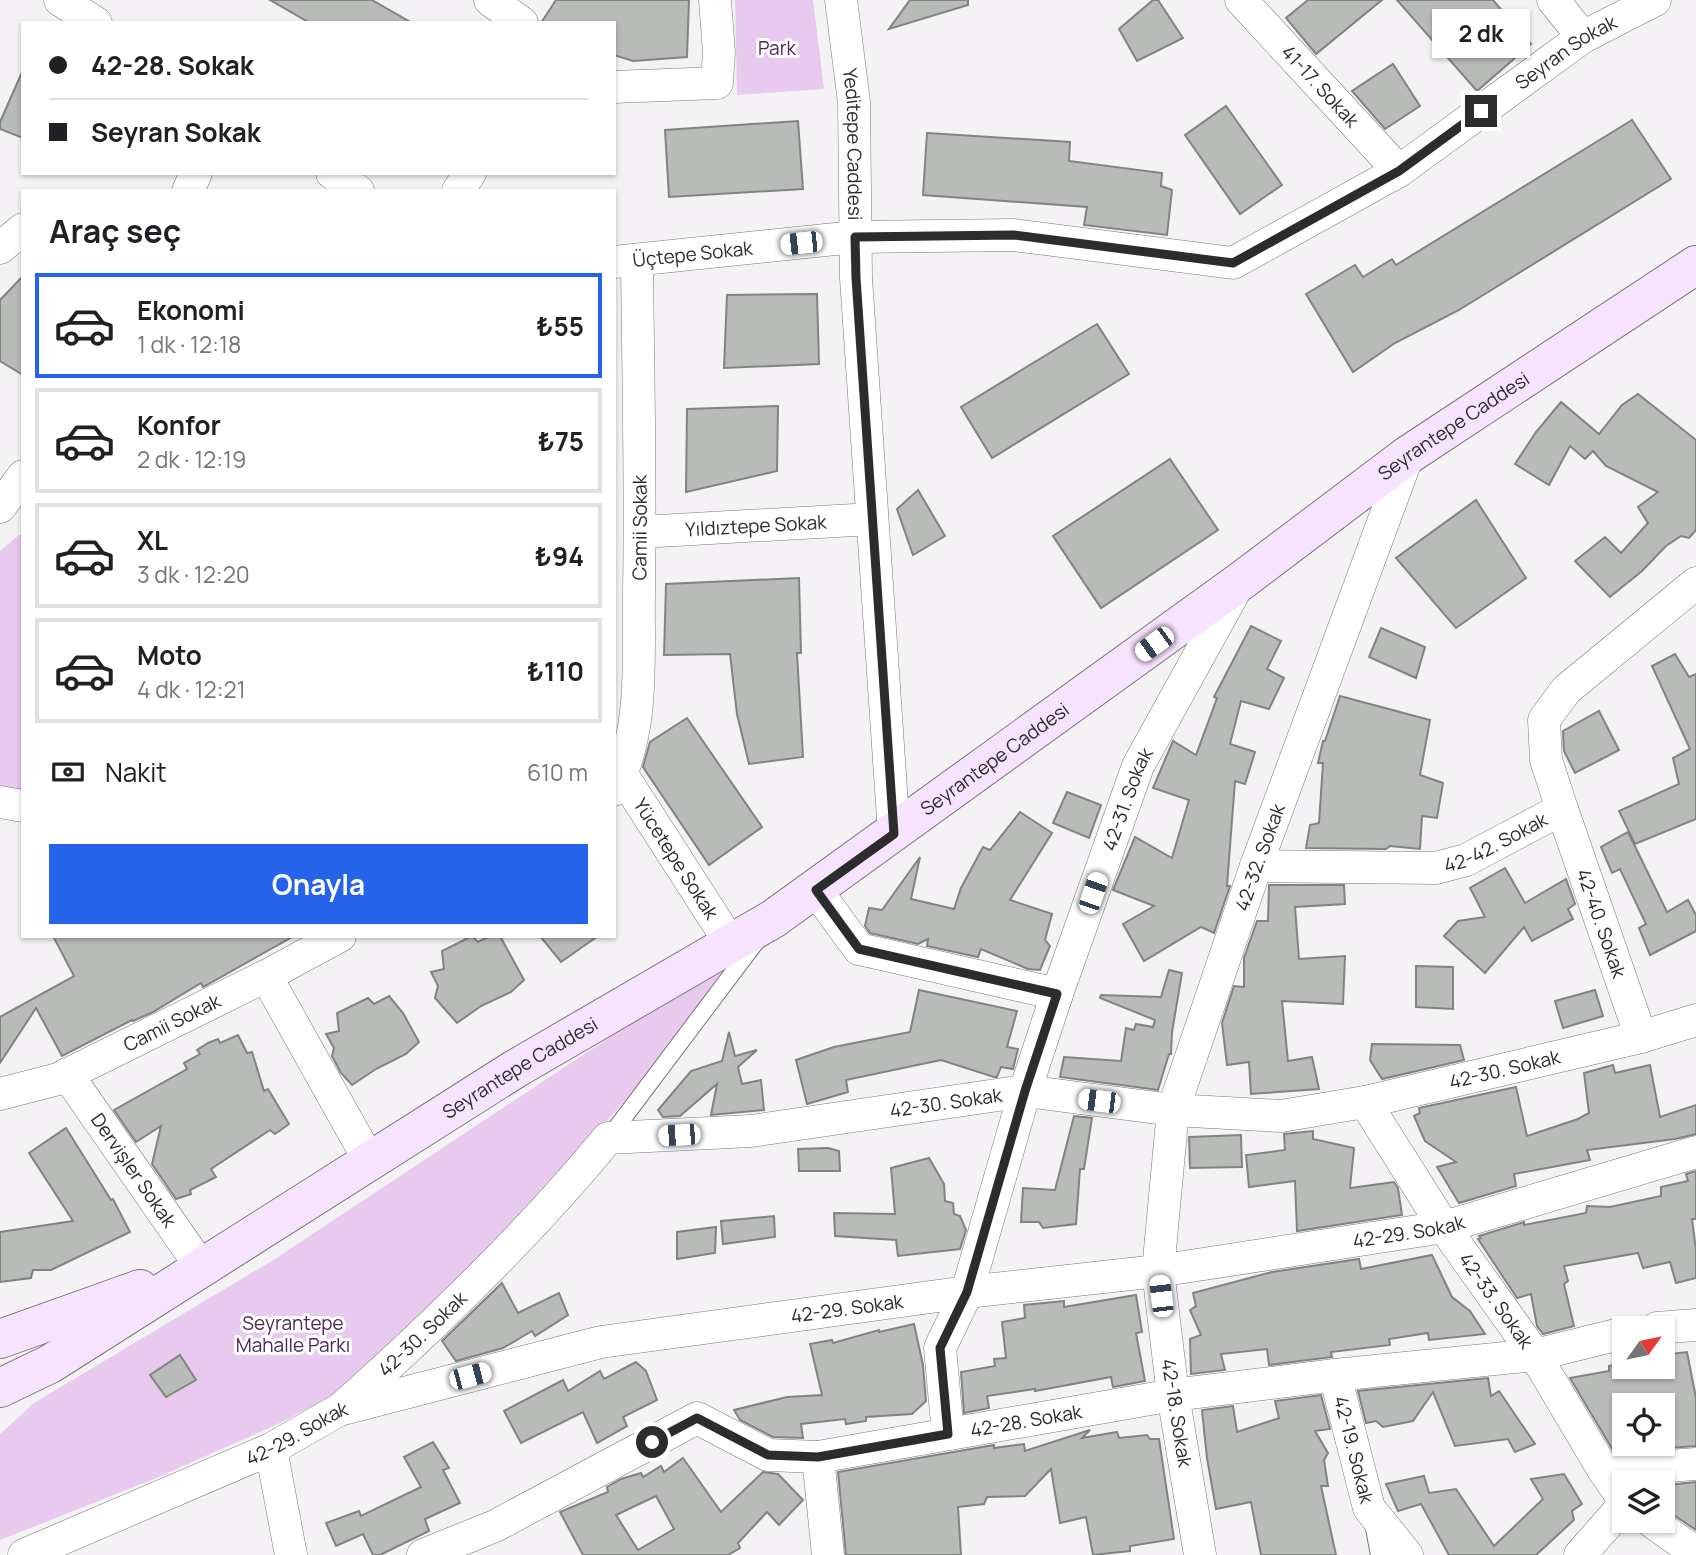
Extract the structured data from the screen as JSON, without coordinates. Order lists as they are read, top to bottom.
{
  "streets": {
    "street": [
      "Seyran Sokak",
      "41-17. Sokak",
      "Yeditepe Caddesi",
      "Üçtepe Sokak",
      "Seyrantepe Caddesi",
      "Yıldıztepe Sokak",
      "Camii Sokak",
      "42-31. Sokak",
      "42-42. Sokak",
      "42-32. Sokak",
      "Yücetepe Sokak",
      "42-40. Sokak",
      "42-30. Sokak",
      "Dervişler Sokak",
      "42-29. Sokak",
      "42-33. Sokak",
      "42-18. Sokak",
      "42-28. Sokak",
      "42-19. Sokak"
    ]
  },
  "crossings": [
    ["Seyran Sokak", "41-17. Sokak"],
    ["Seyran Sokak", "Yeditepe Caddesi"],
    ["Seyran Sokak", "Üçtepe Sokak"],
    ["Yeditepe Caddesi", "Üçtepe Sokak"],
    ["Yeditepe Caddesi", "Seyrantepe Caddesi"],
    ["Yeditepe Caddesi", "Yıldıztepe Sokak"],
    ["Üçtepe Sokak", "Camii Sokak"],
    ["Seyrantepe Caddesi", "42-31. Sokak"],
    ["Seyrantepe Caddesi", "42-32. Sokak"],
    ["Seyrantepe Caddesi", "Yücetepe Sokak"],
    ["Seyrantepe Caddesi", "Dervişler Sokak"],
    ["Yıldıztepe Sokak", "Camii Sokak"],
    ["Camii Sokak", "Yücetepe Sokak"],
    ["Camii Sokak", "Dervişler Sokak"],
    ["42-31. Sokak", "42-30. Sokak"],
    ["42-31. Sokak", "42-29. Sokak"],
    ["42-31. Sokak", "42-28. Sokak"],
    ["42-42. Sokak", "42-32. Sokak"],
    ["42-42. Sokak", "42-40. Sokak"],
    ["42-32. Sokak", "42-30. Sokak"],
    ["42-32. Sokak", "42-29. Sokak"],
    ["42-32. Sokak", "42-18. Sokak"],
    ["42-40. Sokak", "42-30. Sokak"],
    ["42-30. Sokak", "42-29. Sokak"],
    ["42-30. Sokak", "42-33. Sokak"],
    ["42-29. Sokak", "42-33. Sokak"],
    ["42-29. Sokak", "42-18. Sokak"],
    ["42-33. Sokak", "42-28. Sokak"],
    ["42-18. Sokak", "42-28. Sokak"],
    ["42-28. Sokak", "42-19. Sokak"]
  ],
  "parks": ["Park", "Seyrantepe Mahalle Parkı"],
  "north": "top right",
  "page": {
    "bubble": "2 dk",
    "banner": ["42-28. Sokak", "Seyran Sokak"],
    "heading": "Araç seç",
    "list": [
      {
        "name": "Ekonomi",
        "note": "1 dk · 12:18",
        "value": "₺55"
      },
      {
        "name": "Konfor",
        "note": "2 dk · 12:19",
        "value": "₺75"
      },
      {
        "name": "XL",
        "note": "3 dk · 12:20",
        "value": "₺94"
      },
      {
        "name": "Moto",
        "note": "4 dk · 12:21",
        "value": "₺110"
      }
    ],
    "pay": ["Nakit", "610 m"],
    "buttons": "Onayla"
  }
}
